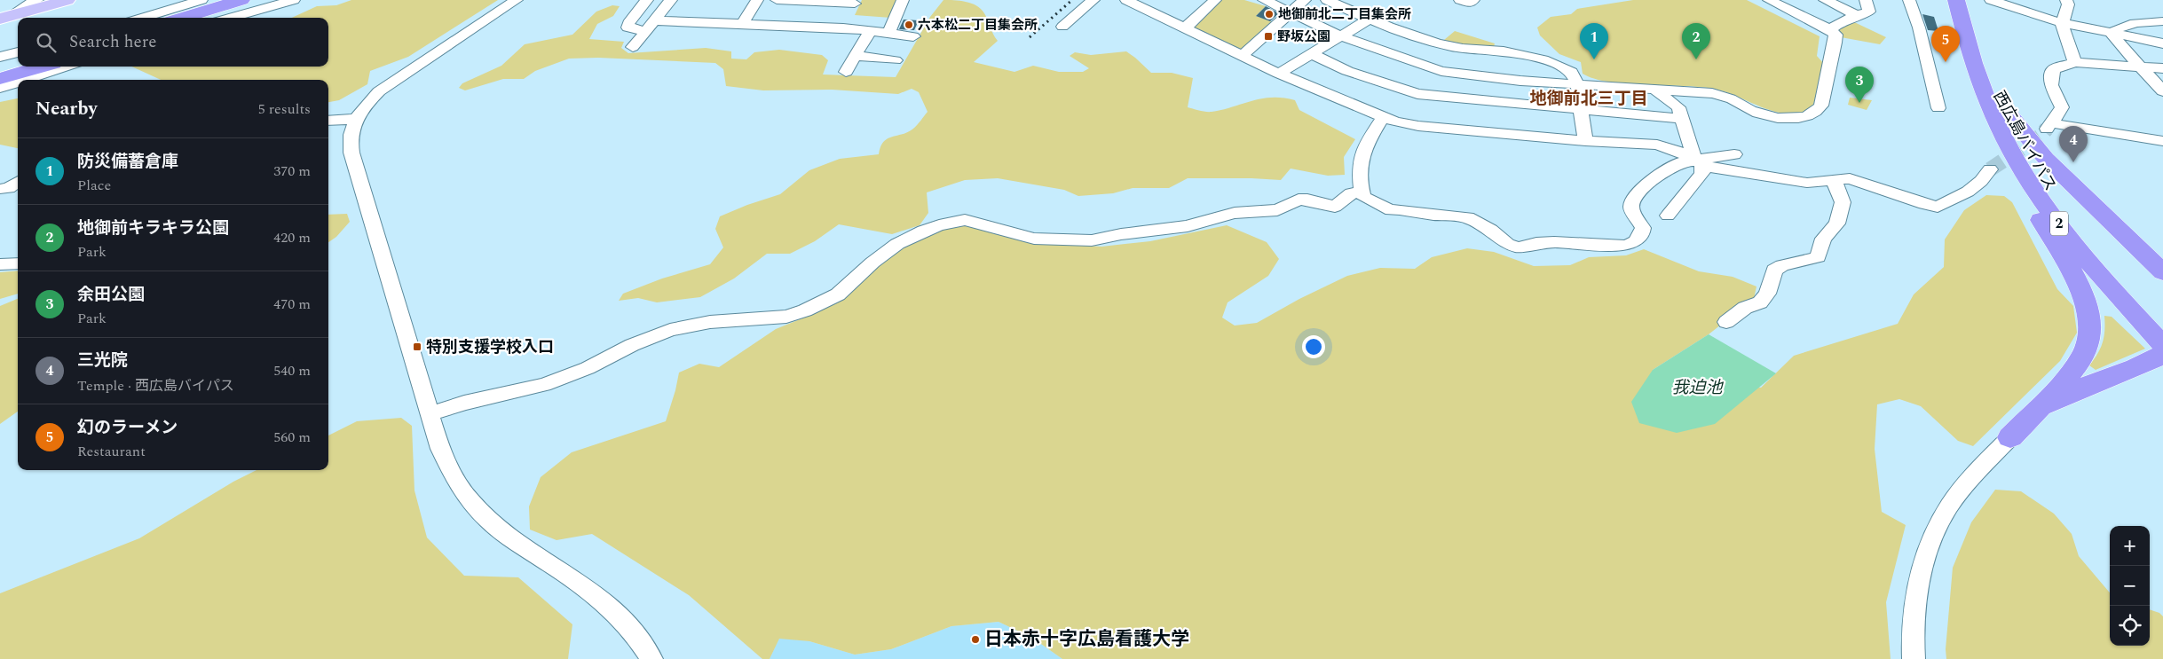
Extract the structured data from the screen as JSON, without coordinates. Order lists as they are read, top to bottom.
{
  "streets": {
    "highway": ["西広島バイパス", "2"]
  },
  "districts": ["地御前北三丁目"],
  "water": ["我迫池"],
  "places": {
    "other": ["地御前北二丁目集会所", "六本松二丁目集会所", "日本赤十字広島看護大学"],
    "transit": ["野坂公園", "特別支援学校入口"]
  },
  "page": {
    "search": "Search here",
    "pins": [
      "1",
      "2",
      "5",
      "3",
      "4"
    ],
    "heading": ["Nearby", "5 results"],
    "list": [
      {
        "mark": "1",
        "name": "防災備蓄倉庫",
        "note": "Place",
        "value": "370 m"
      },
      {
        "mark": "2",
        "name": "地御前キラキラ公園",
        "note": "Park",
        "value": "420 m"
      },
      {
        "mark": "3",
        "name": "余田公園",
        "note": "Park",
        "value": "470 m"
      },
      {
        "mark": "4",
        "name": "三光院",
        "note": "Temple · 西広島バイパス",
        "value": "540 m"
      },
      {
        "mark": "5",
        "name": "幻のラーメン",
        "note": "Restaurant",
        "value": "560 m"
      }
    ],
    "map_buttons": ["+", "−"]
  }
}
